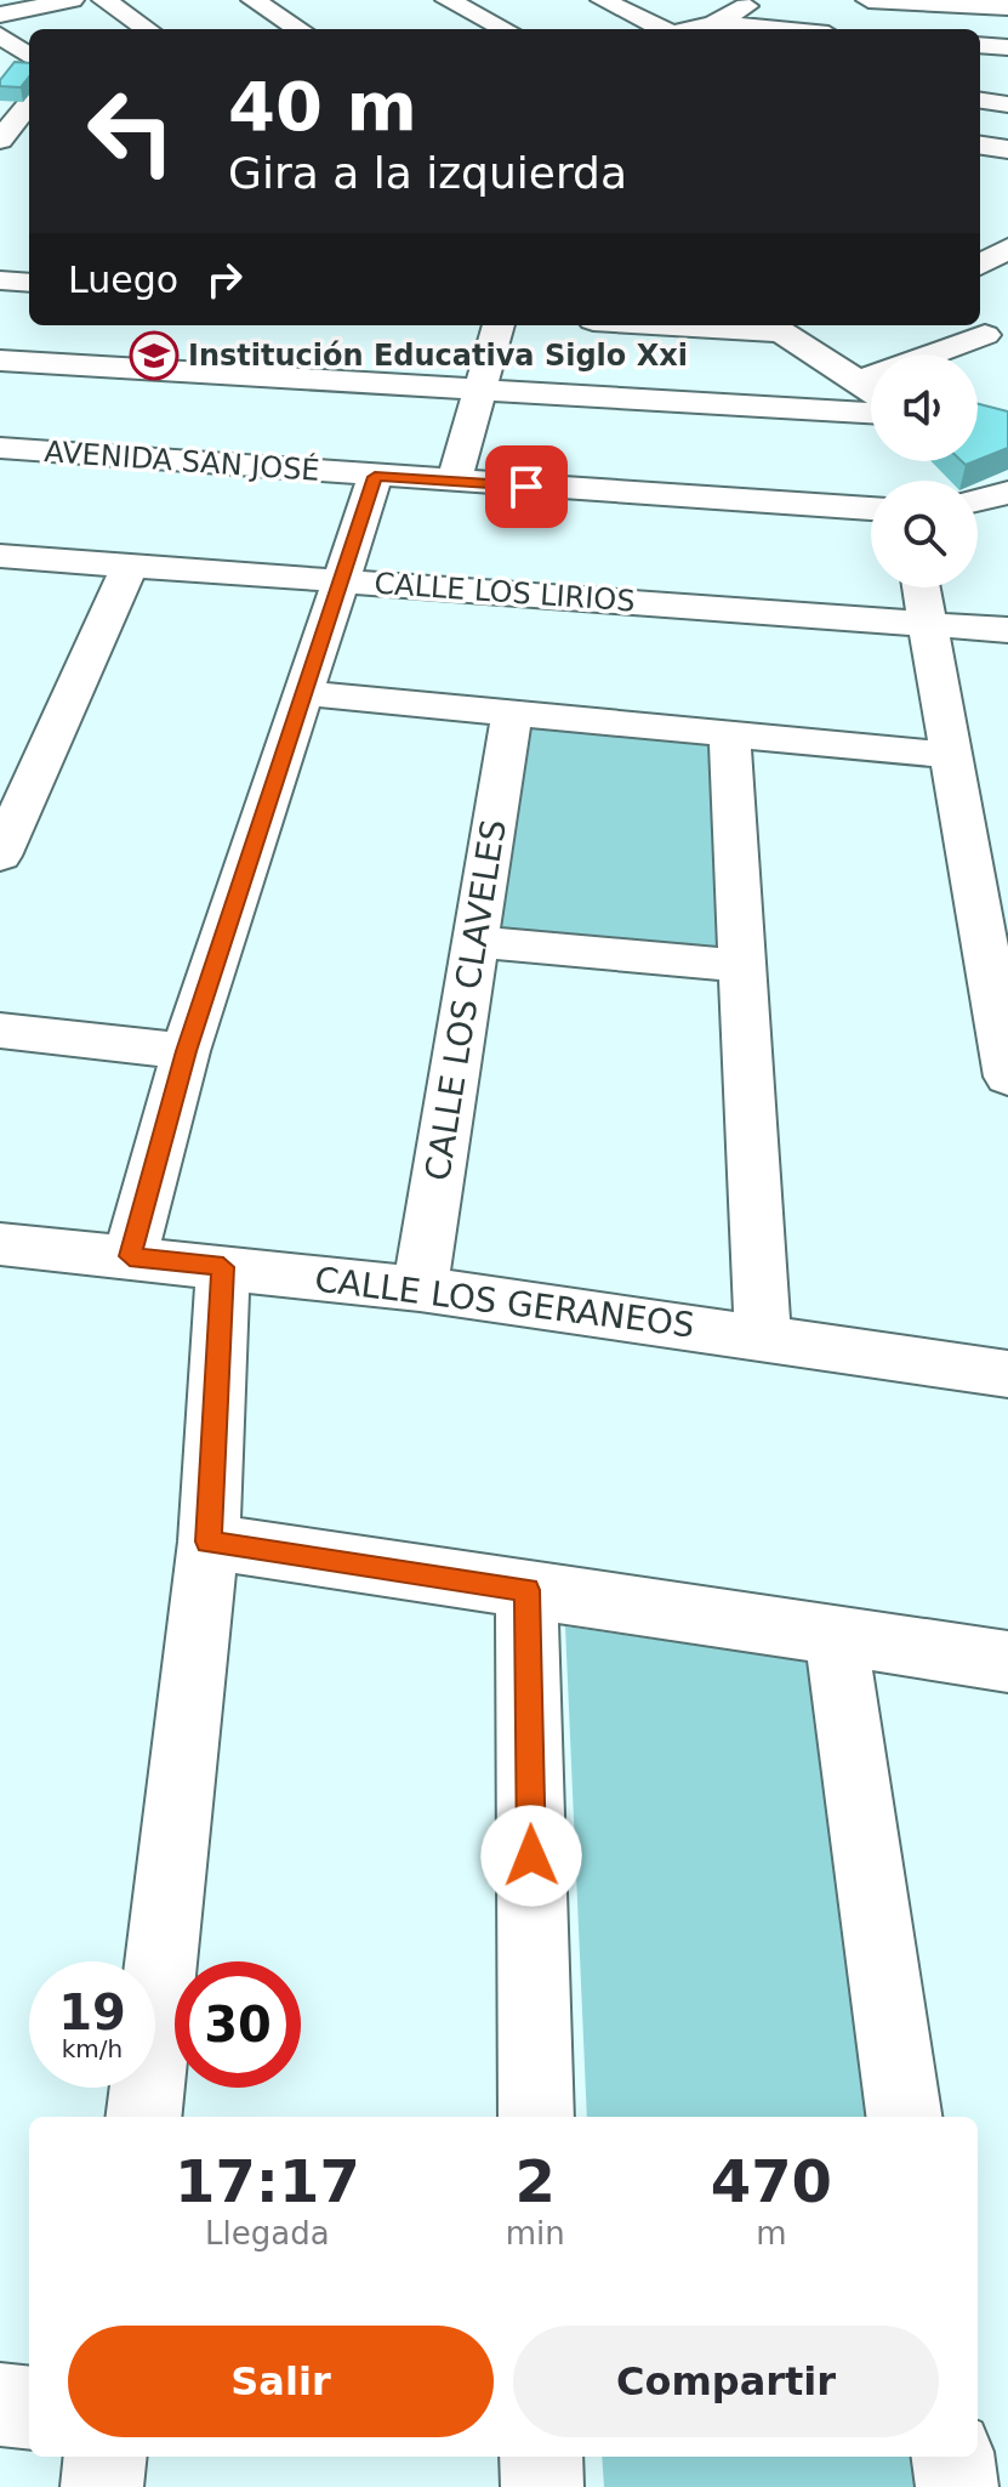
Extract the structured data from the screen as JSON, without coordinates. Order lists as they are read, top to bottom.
{
  "streets": {
    "street": [
      "AVENIDA SAN JOSÉ",
      "CALLE LOS LIRIOS",
      "CALLE LOS CLAVELES",
      "CALLE LOS GERANEOS"
    ]
  },
  "crossings": [
    ["CALLE LOS CLAVELES", "CALLE LOS GERANEOS"]
  ],
  "places": {
    "school or university": ["Institución Educativa Siglo Xxi"]
  },
  "page": {
    "turn": ["40 m", "Gira a la izquierda"],
    "then": "Luego",
    "speed": "19 km/h",
    "limit": "30",
    "eta": [
      "17:17",
      "Llegada",
      "2",
      "min",
      "470",
      "m"
    ],
    "buttons": ["Salir", "Compartir"]
  }
}
